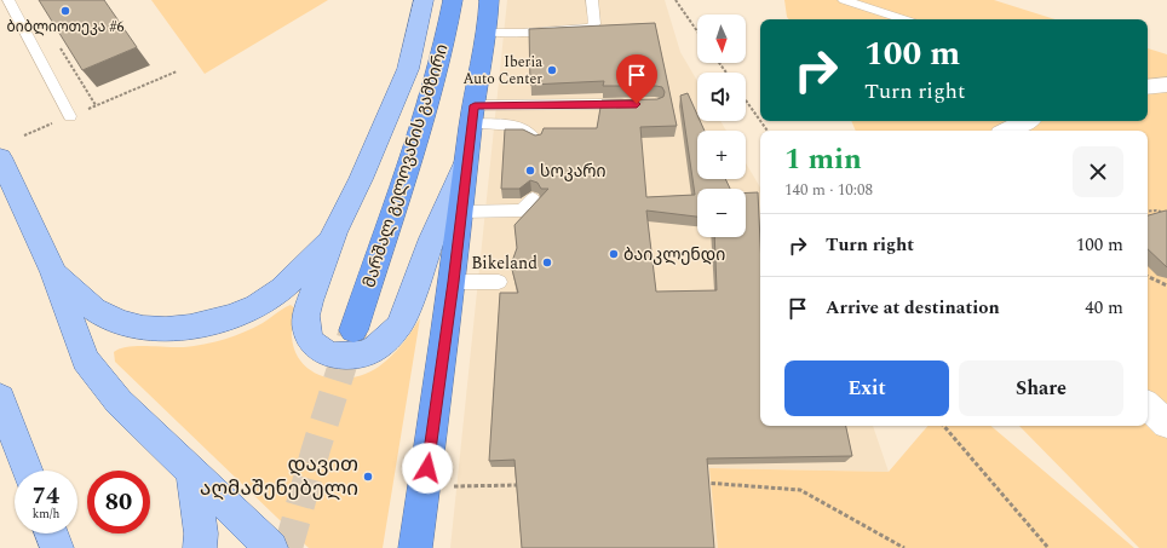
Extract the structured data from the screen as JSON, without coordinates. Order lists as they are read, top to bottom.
{
  "streets": {
    "highway": ["მარშალ გელოვანის გამზირი"]
  },
  "places": [
    "ბიბლიოთეკა #6",
    "Iberia Auto Center",
    "სოკარი",
    "ბაიკლენდი",
    "Bikeland",
    "დავით აღმაშენებელი"
  ],
  "north": "bottom",
  "page": {
    "map_buttons": ["+", "−"],
    "turn": ["100 m", "Turn right"],
    "heading": ["1 min", "140 m · 10:08"],
    "list": [
      {
        "name": "Turn right",
        "value": "100 m"
      },
      {
        "name": "Arrive at destination",
        "value": "40 m"
      }
    ],
    "buttons": ["Exit", "Share"],
    "speed": "74 km/h",
    "limit": "80"
  }
}
